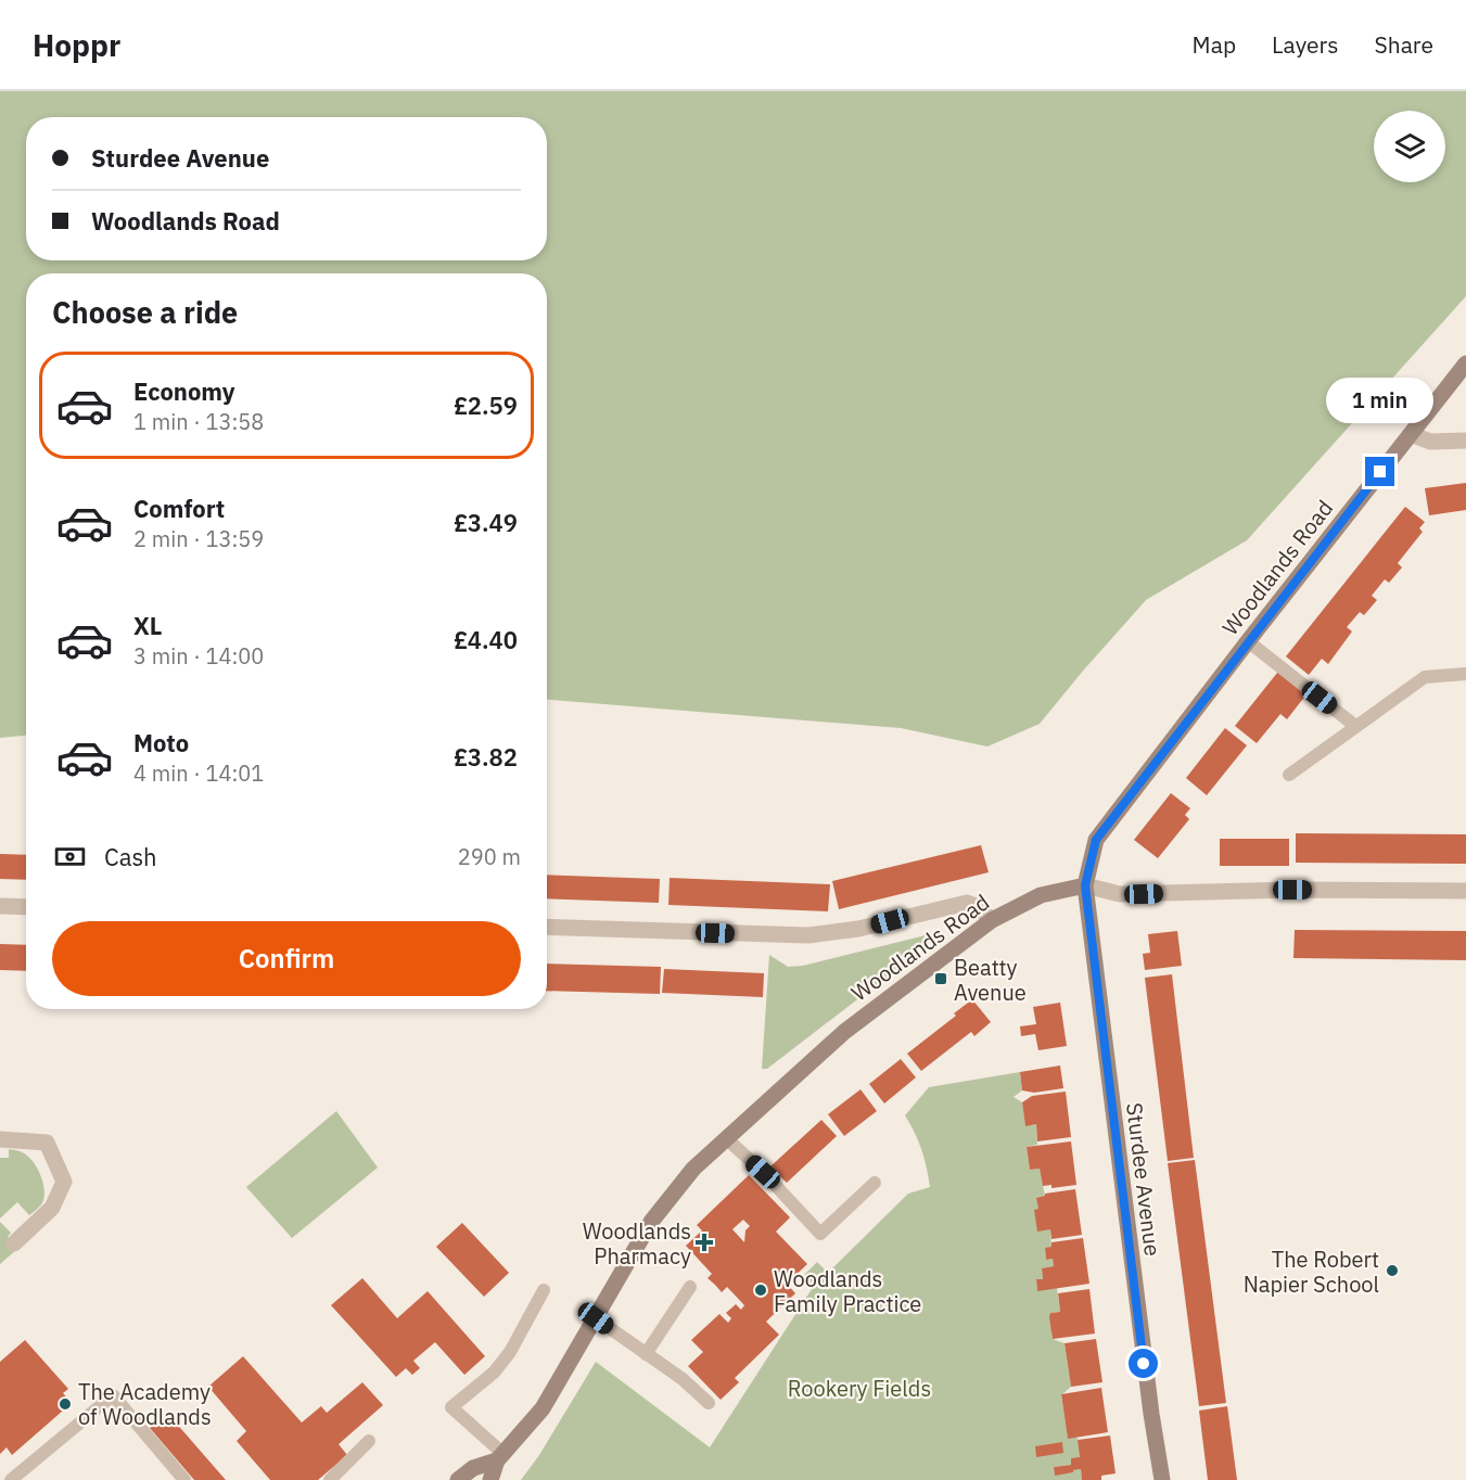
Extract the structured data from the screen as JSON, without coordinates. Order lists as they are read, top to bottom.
{
  "streets": {
    "street": ["Woodlands Road", "Sturdee Avenue"]
  },
  "crossings": [
    ["Woodlands Road", "Sturdee Avenue"]
  ],
  "parks": ["Rookery Fields"],
  "places": {
    "transit": ["Beatty Avenue"],
    "health": ["Woodlands Pharmacy"],
    "other": ["The Robert Napier School", "Woodlands Family Practice", "The Academy of Woodlands"]
  },
  "page": {
    "header": "Hoppr",
    "nav": ["Map", "Layers", "Share"],
    "banner": ["Sturdee Avenue", "Woodlands Road"],
    "heading": "Choose a ride",
    "list": [
      {
        "name": "Economy",
        "note": "1 min · 13:58",
        "value": "£2.59"
      },
      {
        "name": "Comfort",
        "note": "2 min · 13:59",
        "value": "£3.49"
      },
      {
        "name": "XL",
        "note": "3 min · 14:00",
        "value": "£4.40"
      },
      {
        "name": "Moto",
        "note": "4 min · 14:01",
        "value": "£3.82"
      }
    ],
    "bubble": "1 min",
    "pay": ["Cash", "290 m"],
    "buttons": "Confirm"
  }
}
